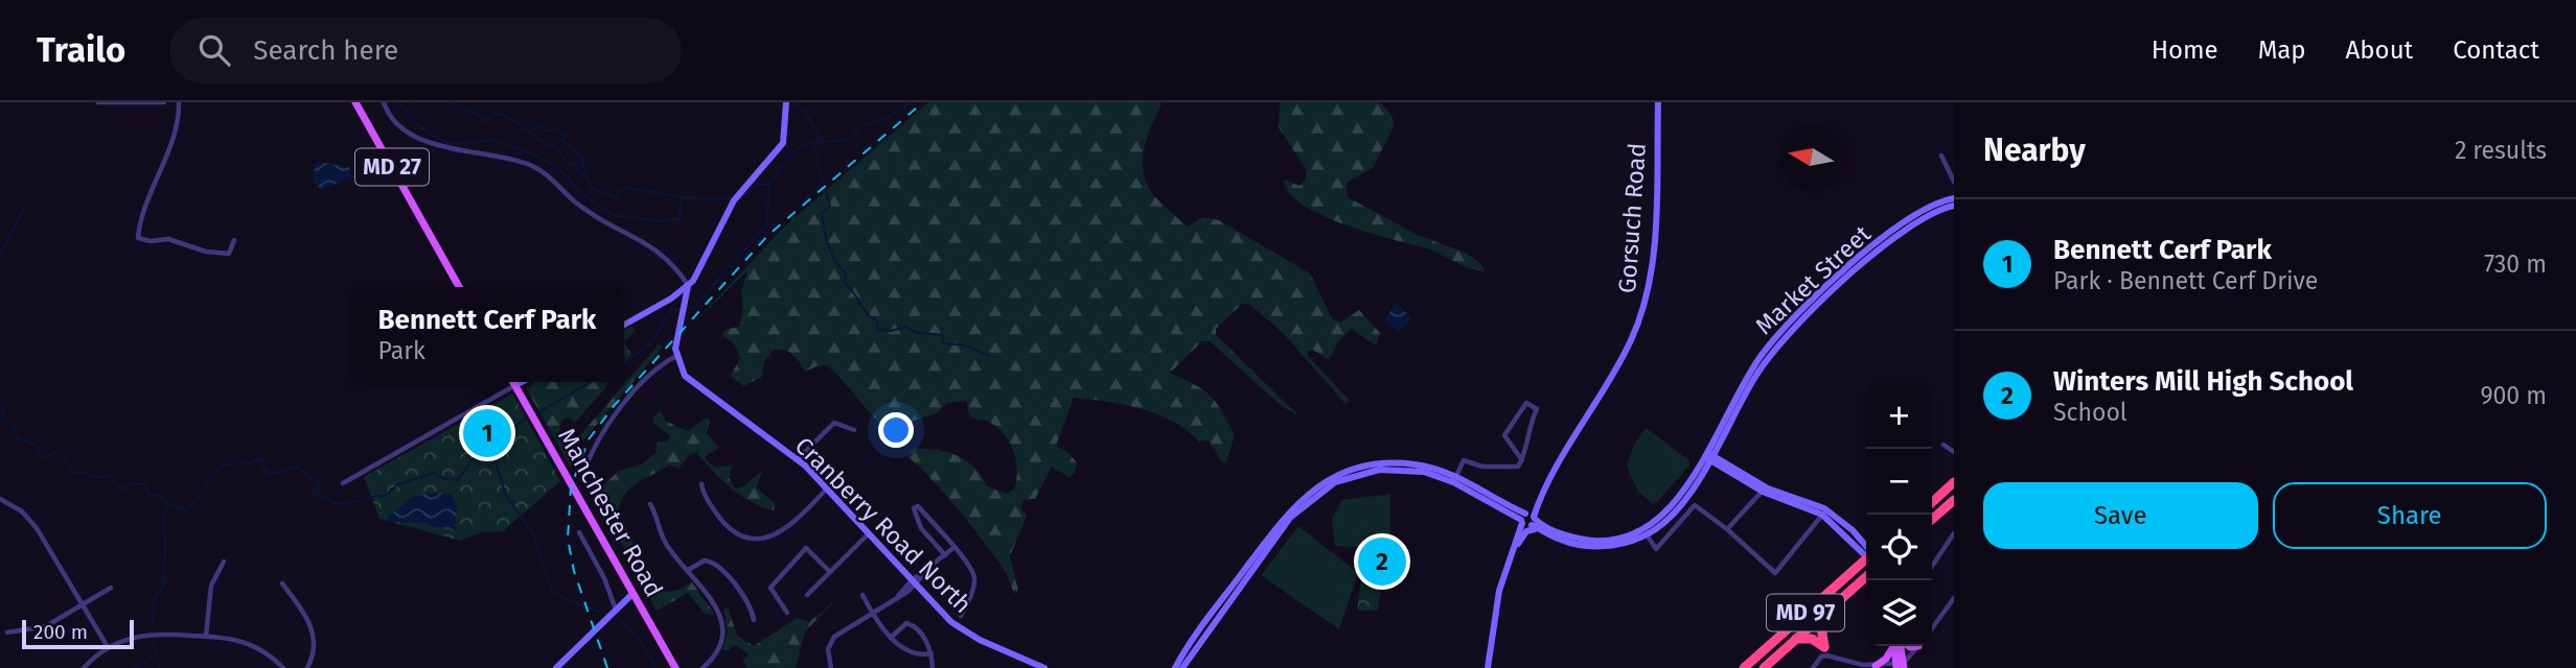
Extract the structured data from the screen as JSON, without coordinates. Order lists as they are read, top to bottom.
{
  "streets": {
    "highway": ["MD 97"],
    "main road": ["MD 27", "Manchester Road"],
    "street": ["Gorsuch Road", "Market Street", "Cranberry Road North"]
  },
  "scale_bar": "200 m",
  "north": "left",
  "page": {
    "header": "Trailo",
    "search": "Search here",
    "nav": [
      "Home",
      "Map",
      "About",
      "Contact"
    ],
    "heading": ["Nearby", "2 results"],
    "list": [
      {
        "mark": "1",
        "name": "Bennett Cerf Park",
        "note": "Park · Bennett Cerf Drive",
        "value": "730 m"
      },
      {
        "mark": "2",
        "name": "Winters Mill High School",
        "note": "School",
        "value": "900 m"
      }
    ],
    "popup": ["Bennett Cerf Park", "Park"],
    "map_buttons": ["+", "−"],
    "pins": ["1", "2"],
    "buttons": ["Save", "Share"],
    "scale": "200 m"
  }
}
